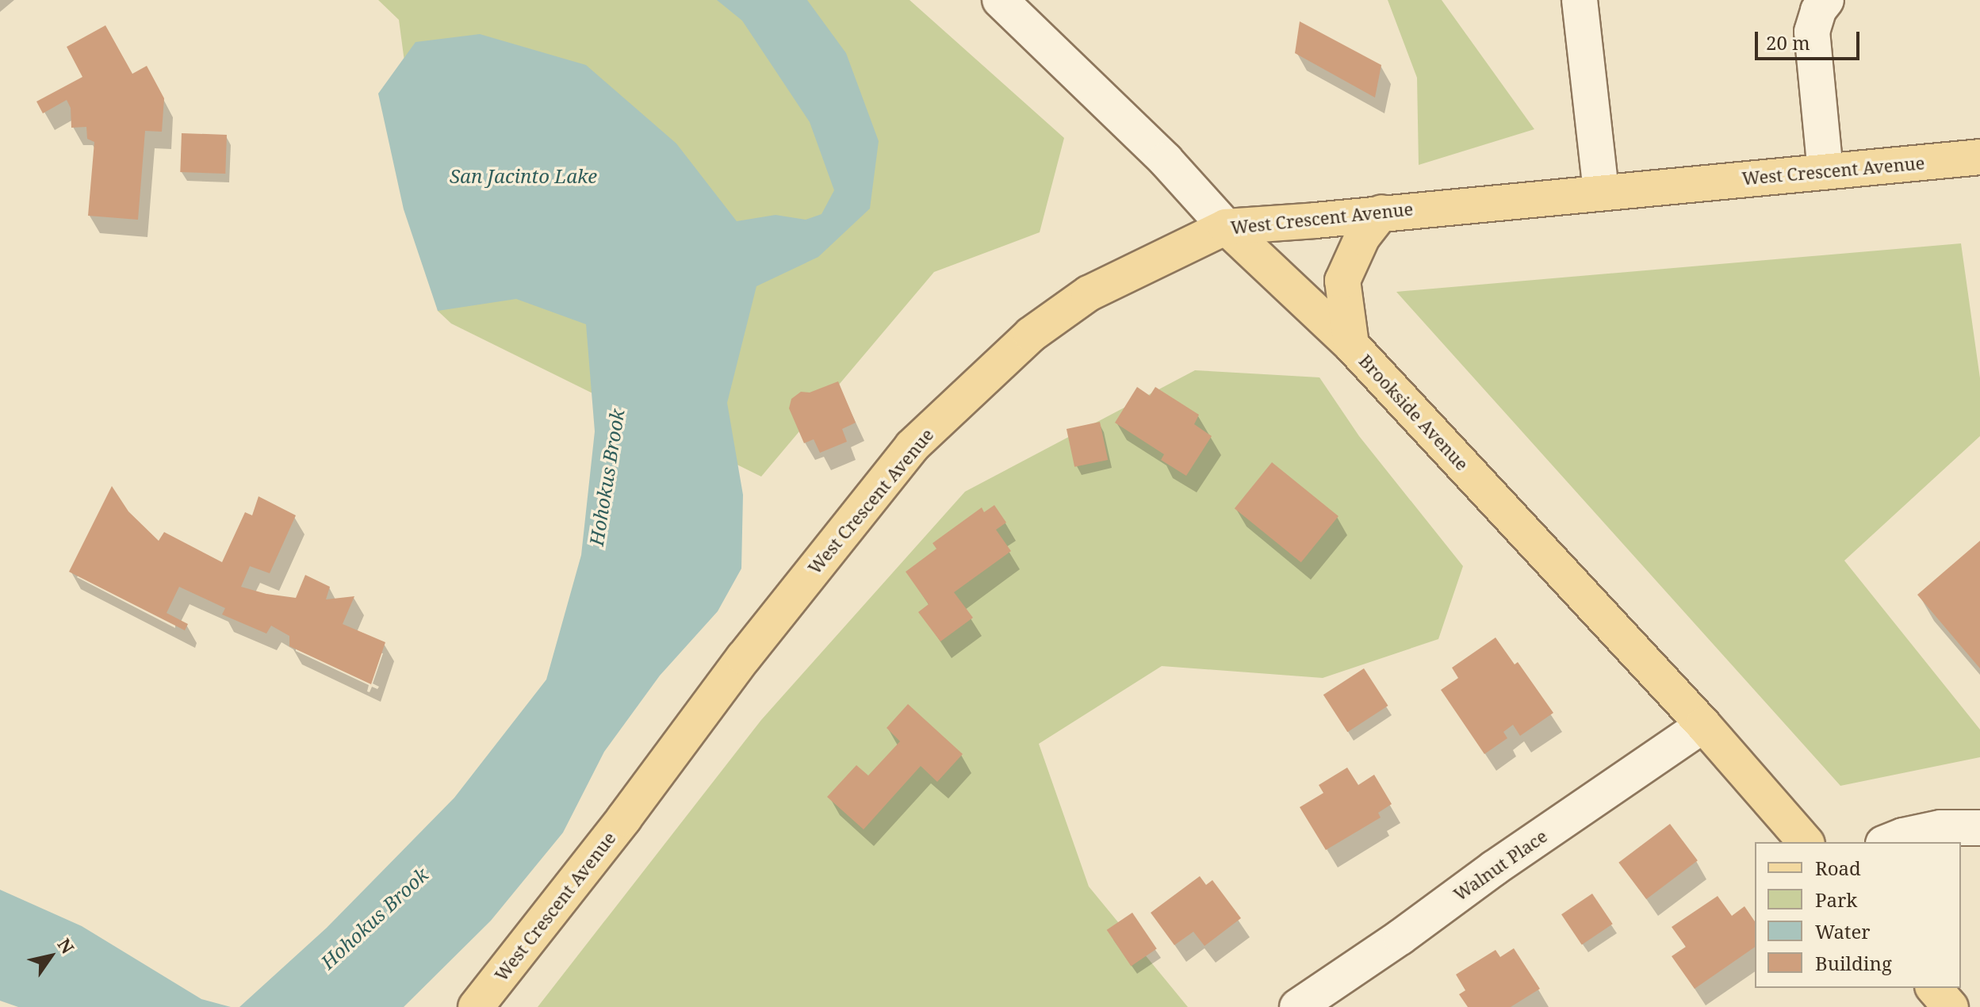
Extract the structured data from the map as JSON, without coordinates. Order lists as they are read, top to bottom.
{
  "streets": {
    "main road": ["West Crescent Avenue", "Brookside Avenue"],
    "street": ["Walnut Place"]
  },
  "crossings": [
    ["West Crescent Avenue", "Brookside Avenue"],
    ["Brookside Avenue", "Walnut Place"]
  ],
  "water": ["San Jacinto Lake", "Hohokus Brook"],
  "legend": [
    "Road",
    "Park",
    "Water",
    "Building"
  ],
  "scale_bar": "20 m",
  "north": "top right"
}
